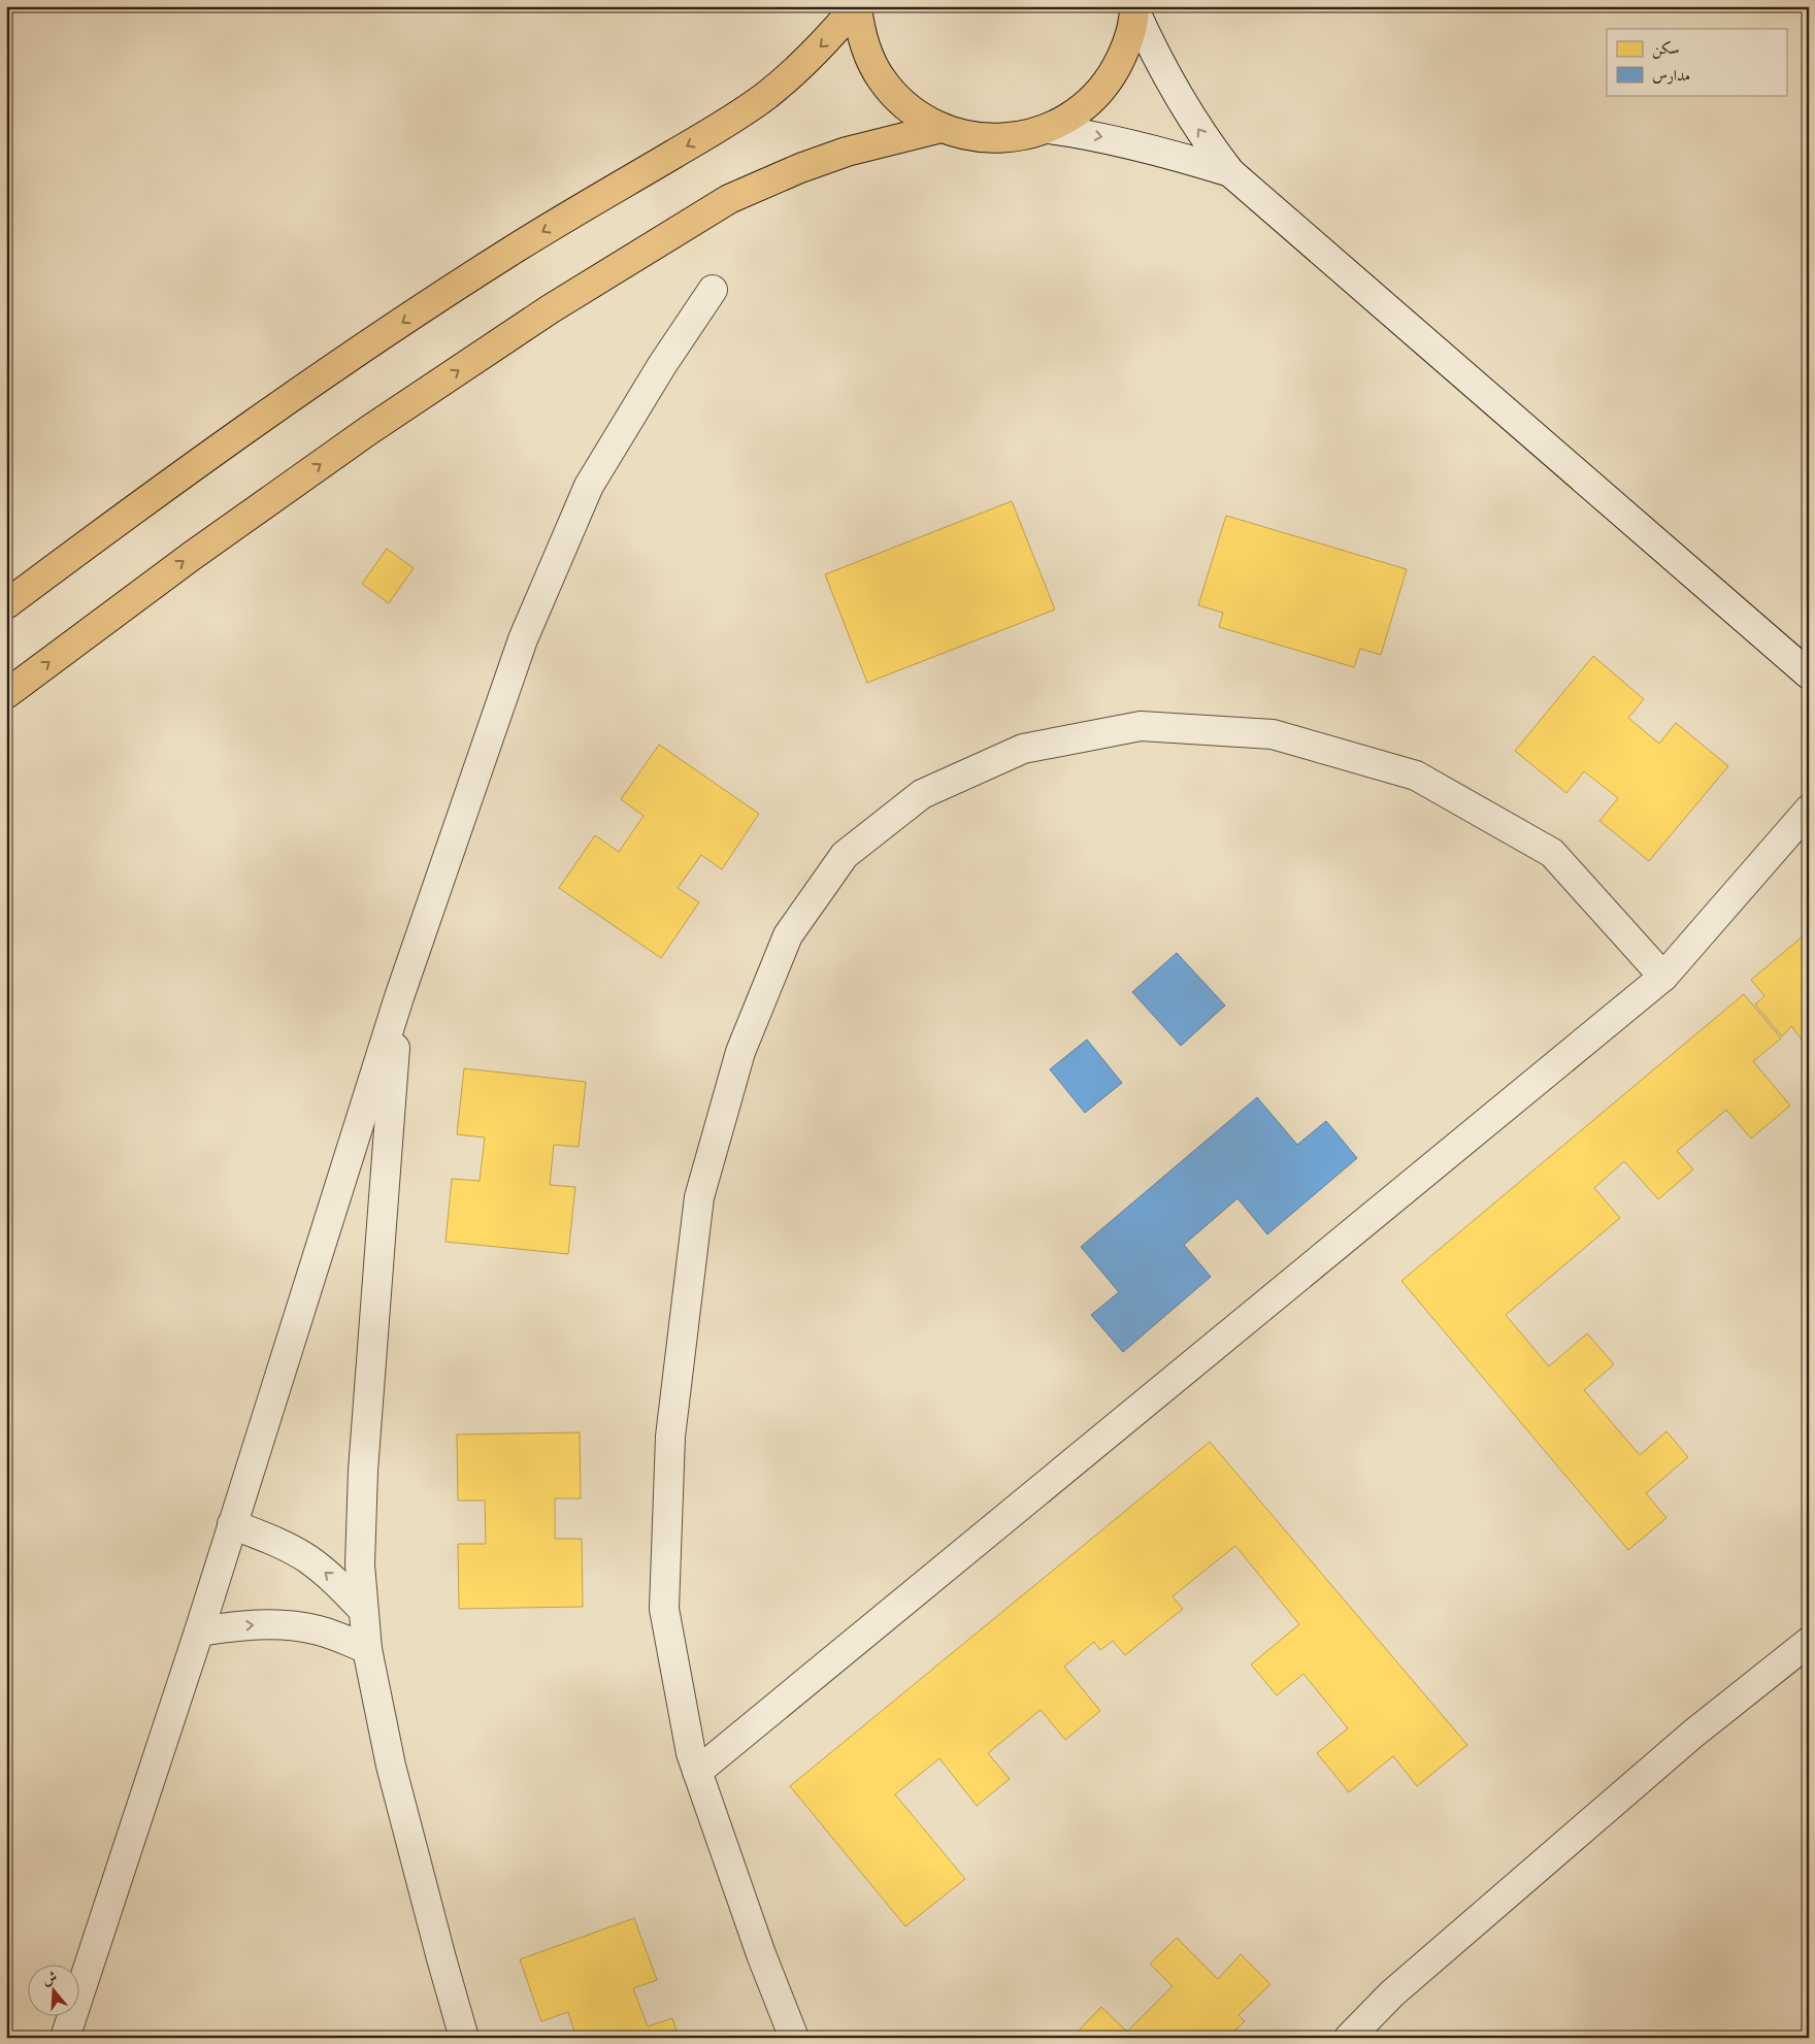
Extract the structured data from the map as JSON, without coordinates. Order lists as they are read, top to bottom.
{
  "legend": ["سكن", "مدارس"],
  "north": "top"
}
